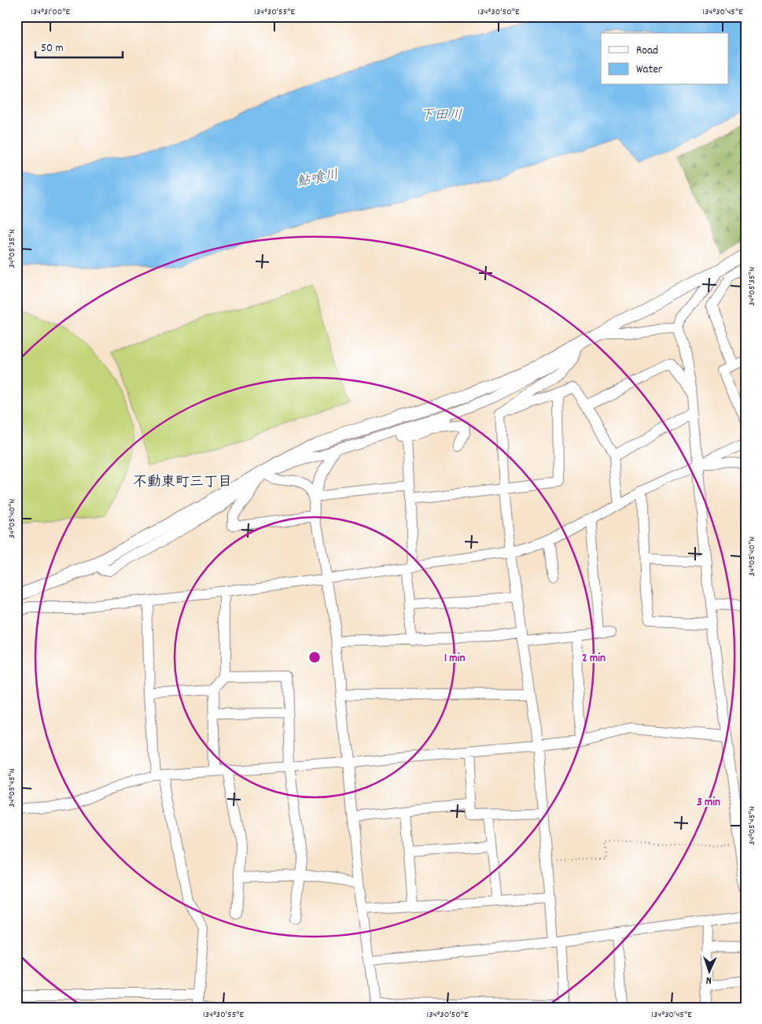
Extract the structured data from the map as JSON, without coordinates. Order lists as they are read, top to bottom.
{
  "districts": ["不動東町三丁目"],
  "water": ["下田川", "鮎喰川"],
  "legend": ["Road", "Water"],
  "scale_bar": "50 m",
  "north": "bottom",
  "coordinates": [
    "134°31'00\"E",
    "134°30'55\"E",
    "134°30'50\"E",
    "134°30'45\"E",
    "34°05'35\"N",
    "34°05'40\"N",
    "34°05'45\"N"
  ],
  "rings": ["1 min", "2 min", "3 min"]
}
